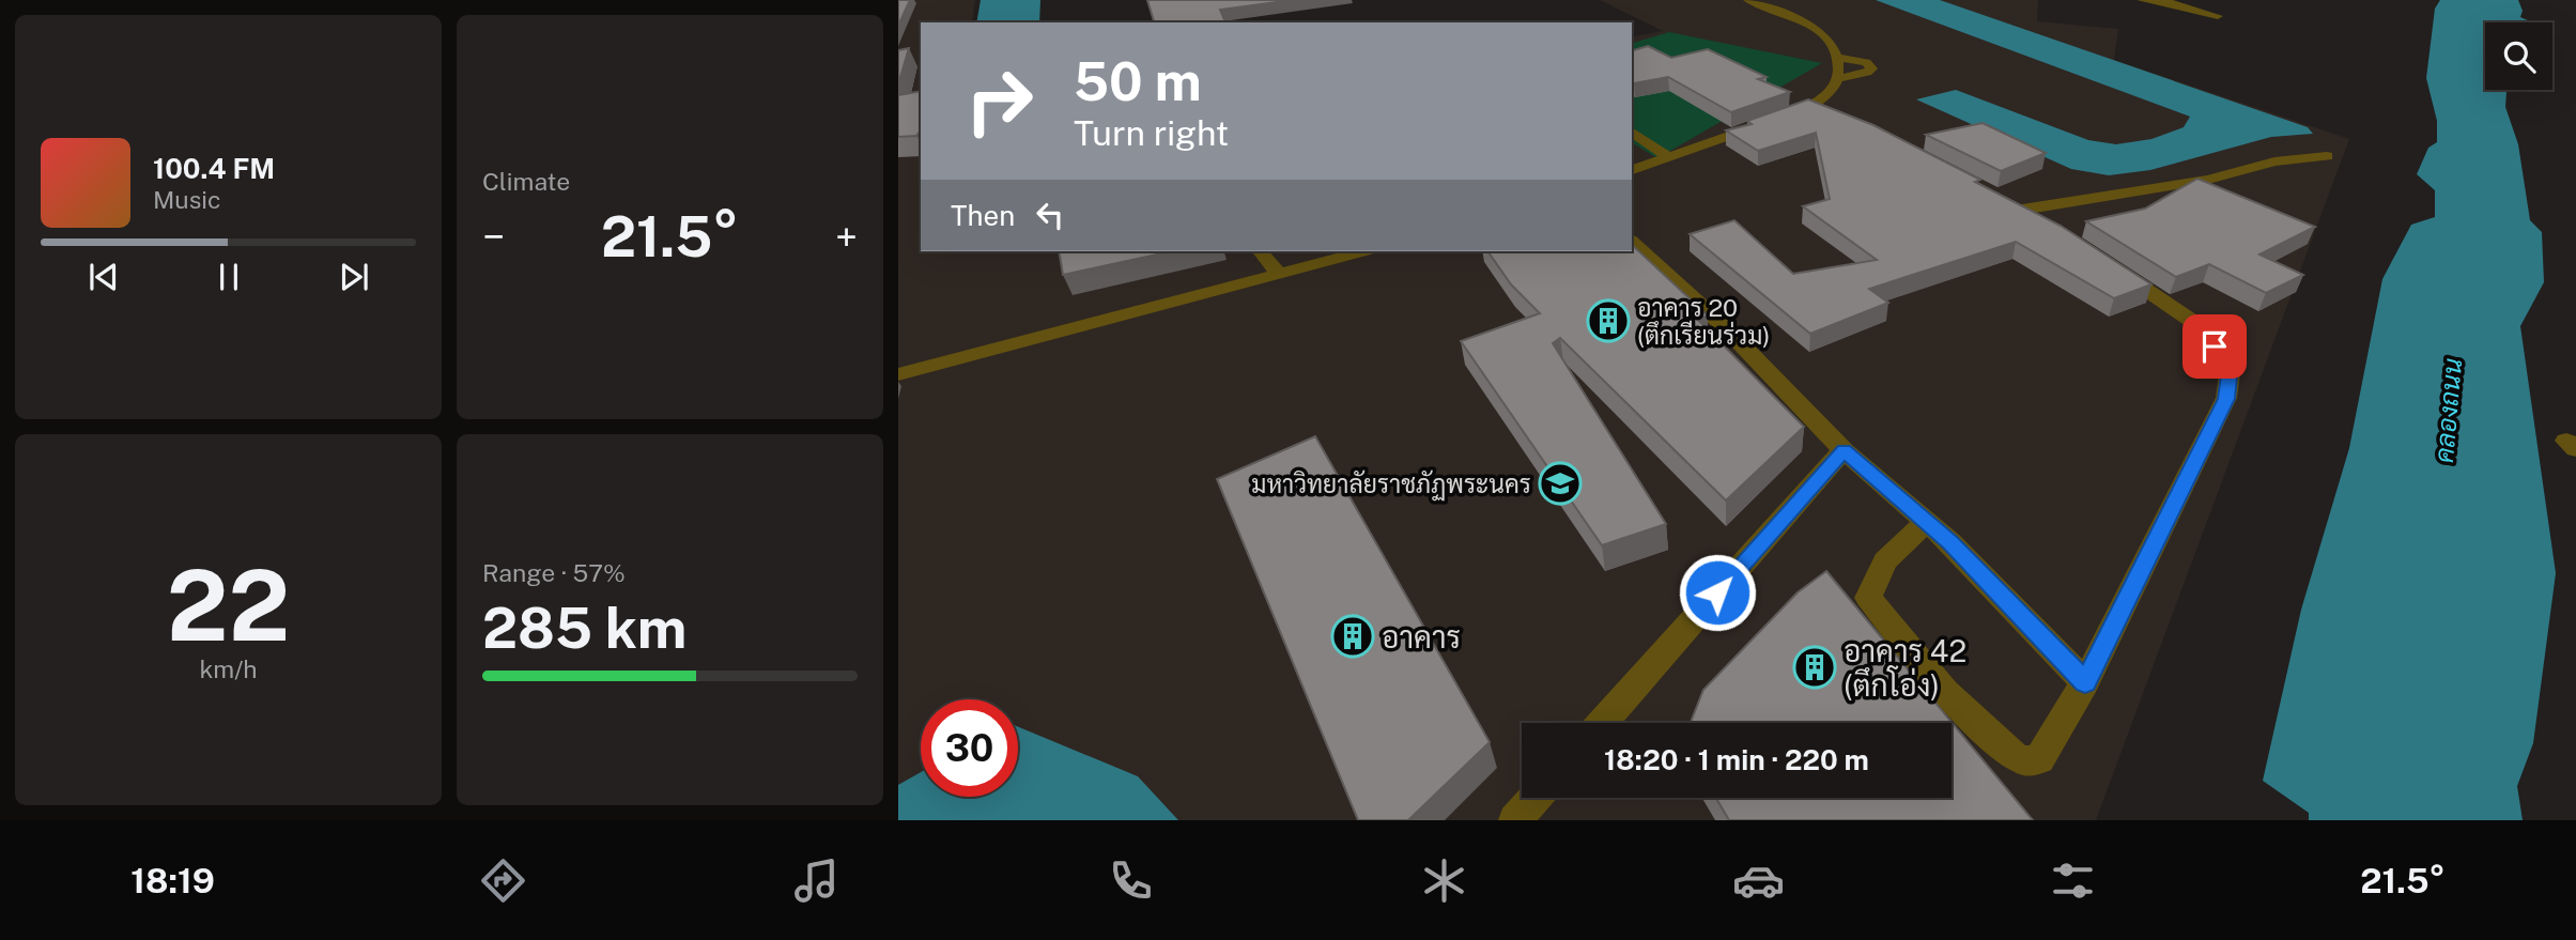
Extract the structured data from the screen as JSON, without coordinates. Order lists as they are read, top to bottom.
{
  "water": ["คลองถนน"],
  "places": {
    "building": ["อาคาร 20 (ตึกเรียนร่วม)", "อาคาร", "อาคาร 42 (ตึกโอ่ง)"],
    "school or university": ["มหาวิทยาลัยราชภัฏพระนคร"]
  },
  "page": {
    "tile": [
      "Climate",
      ["22", "km/h"],
      ["Range · 57%", "285 km"]
    ],
    "turn": ["50 m", "Turn right"],
    "song": ["100.4 FM", "Music"],
    "then": "Then",
    "heat": ["−", "21.5°", "+"],
    "limit": "30",
    "trip": "18:20 · 1 min · 220 m",
    "tabs": ["18:19", "21.5°"]
  }
}
